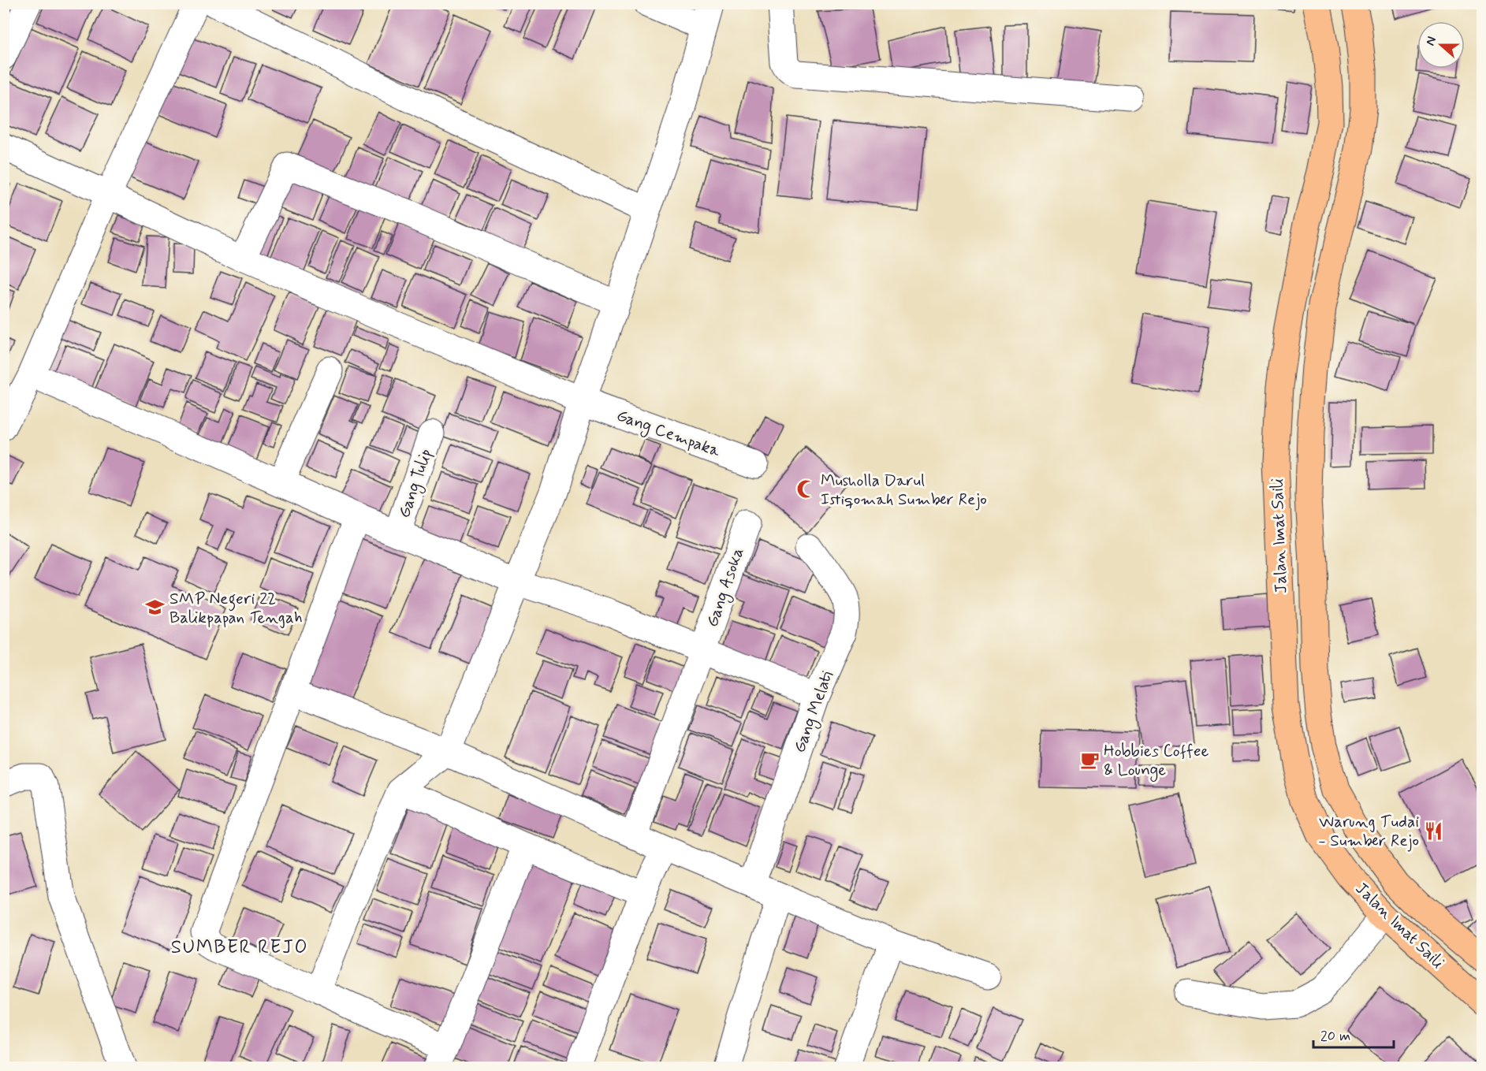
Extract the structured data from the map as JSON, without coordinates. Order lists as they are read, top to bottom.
{
  "streets": {
    "main road": ["Jalan Imat Saili"],
    "street": [
      "Gang Cempaka",
      "Gang Tulip",
      "Gang Asoka",
      "Gang Melati"
    ]
  },
  "districts": ["SUMBER REJO"],
  "places": {
    "mosque": ["Musholla Darul Istiqomah Sumber Rejo"],
    "school or university": ["SMP Negeri 22 Balikpapan Tengah"],
    "cafe": ["Hobbies Coffee & Lounge"],
    "restaurant": ["Warung Tudai - Sumber Rejo"]
  },
  "scale_bar": "20 m",
  "north": "left"
}
